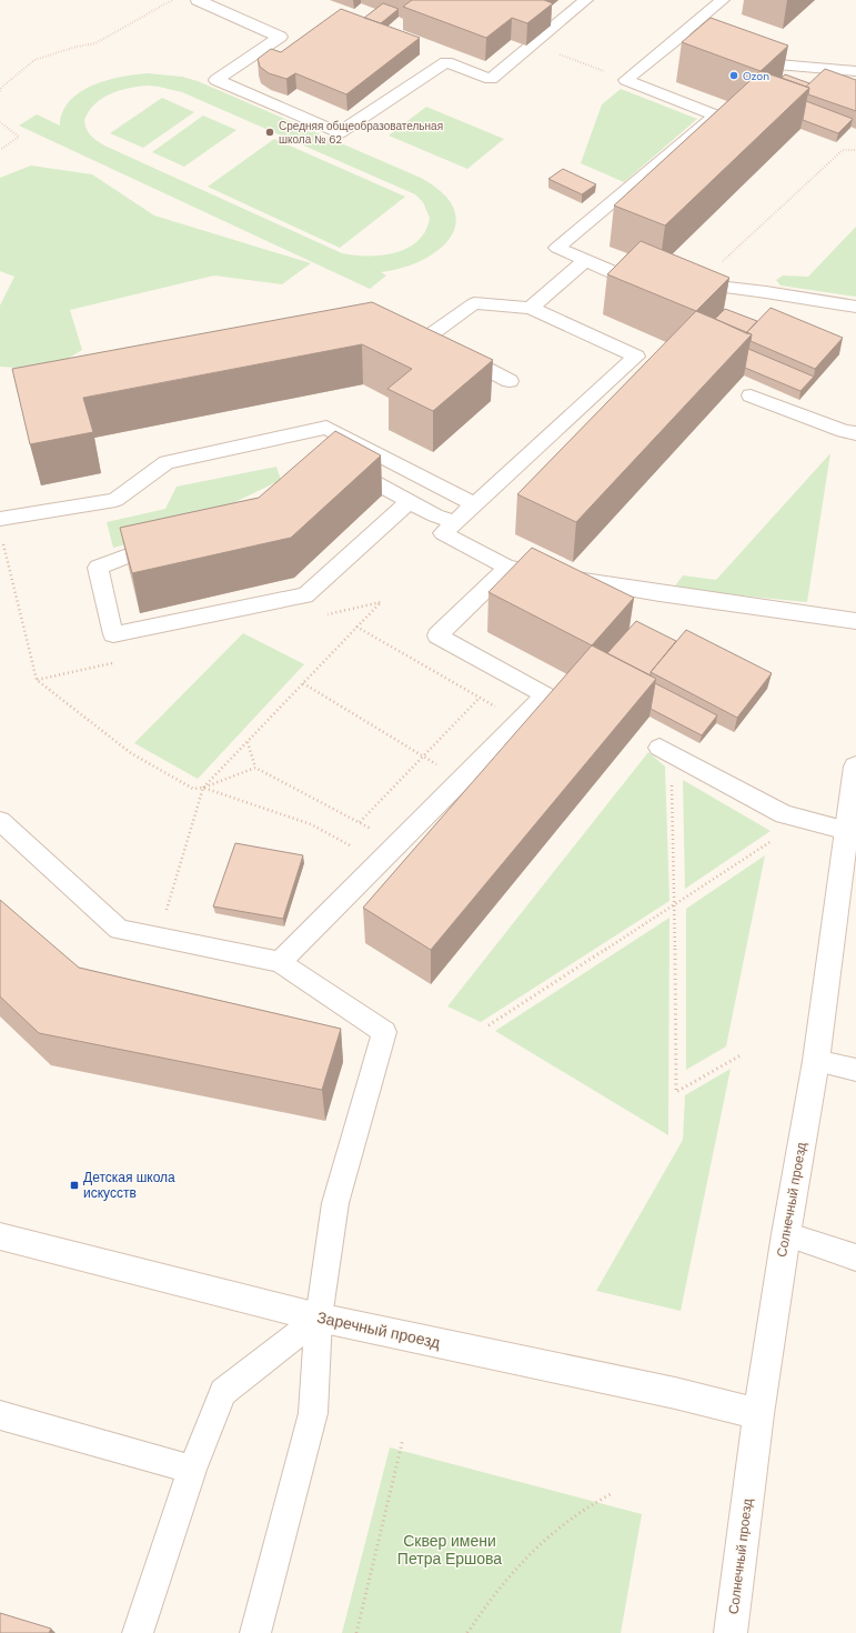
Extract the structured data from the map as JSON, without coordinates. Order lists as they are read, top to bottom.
{
  "streets": {
    "street": ["Солнечный проезд", "Заречный проезд"]
  },
  "crossings": [
    ["Солнечный проезд", "Заречный проезд"]
  ],
  "parks": ["Сквер имени Петра Ершова"],
  "places": {
    "other": ["Ozon", "Средняя общеобразовательная школа № 62"],
    "transit": ["Детская школа искусств"]
  }
}
